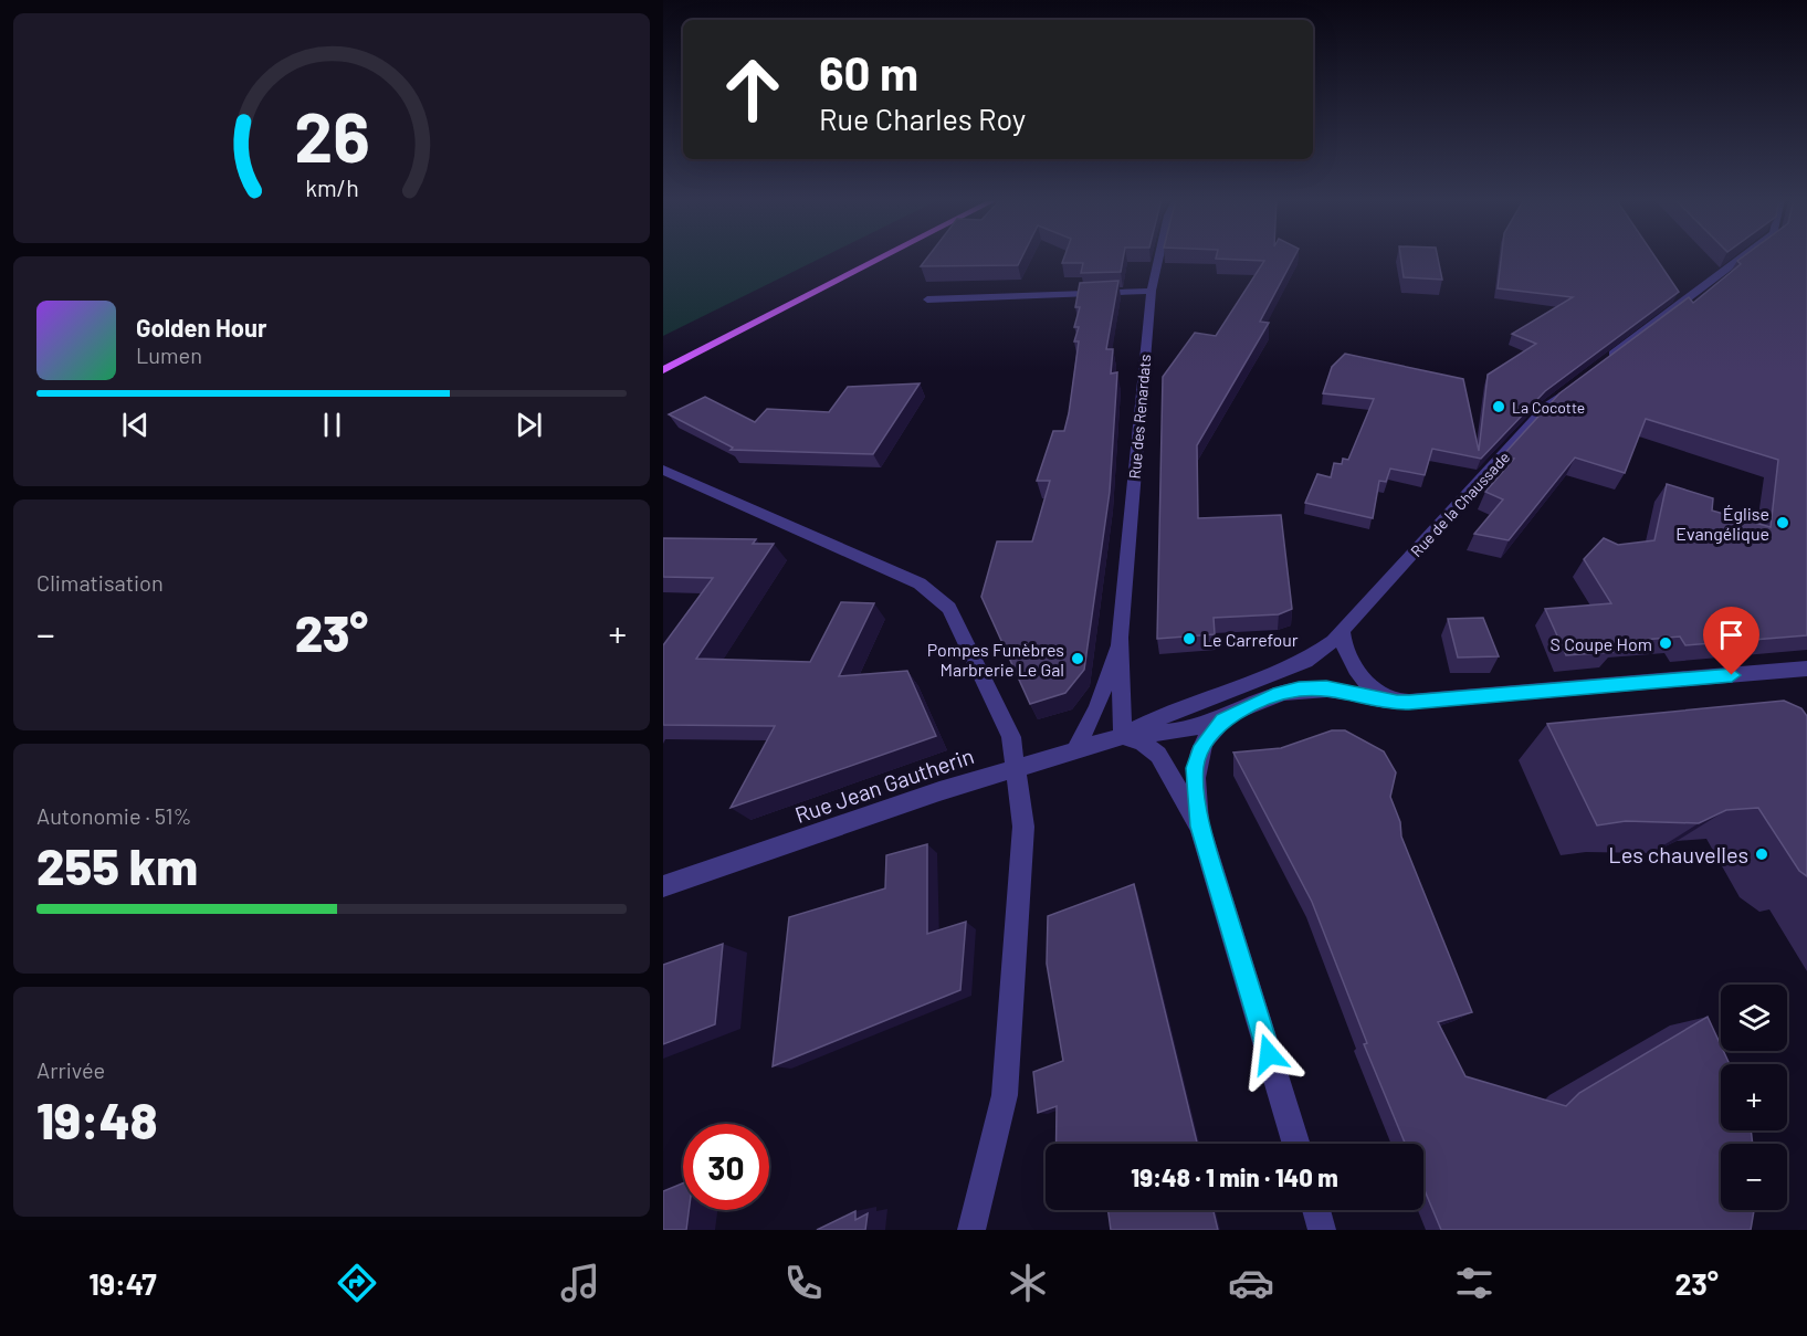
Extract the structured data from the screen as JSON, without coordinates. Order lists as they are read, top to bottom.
{
  "streets": {
    "street": ["Rue des Renardats", "Rue de la Chaussade", "Rue Jean Gautherin"]
  },
  "crossings": [
    ["Rue des Renardats", "Rue de la Chaussade"],
    ["Rue des Renardats", "Rue Jean Gautherin"],
    ["Rue de la Chaussade", "Rue Jean Gautherin"]
  ],
  "places": [
    "La Cocotte",
    "Église Evangélique",
    "Le Carrefour",
    "S Coupe Hom",
    "Pompes Funèbres Marbrerie Le Gal",
    "Les chauvelles"
  ],
  "page": {
    "turn": ["60 m", "Rue Charles Roy"],
    "song": ["Golden Hour", "Lumen"],
    "tile": [
      "Climatisation",
      ["Autonomie · 51%", "255 km"],
      ["Arrivée", "19:48"]
    ],
    "heat": ["−", "23°", "+"],
    "map_buttons": ["+", "−"],
    "limit": "30",
    "trip": "19:48 · 1 min · 140 m",
    "tabs": ["19:47", "23°"],
    "gauge": ["26", "km/h"]
  }
}
